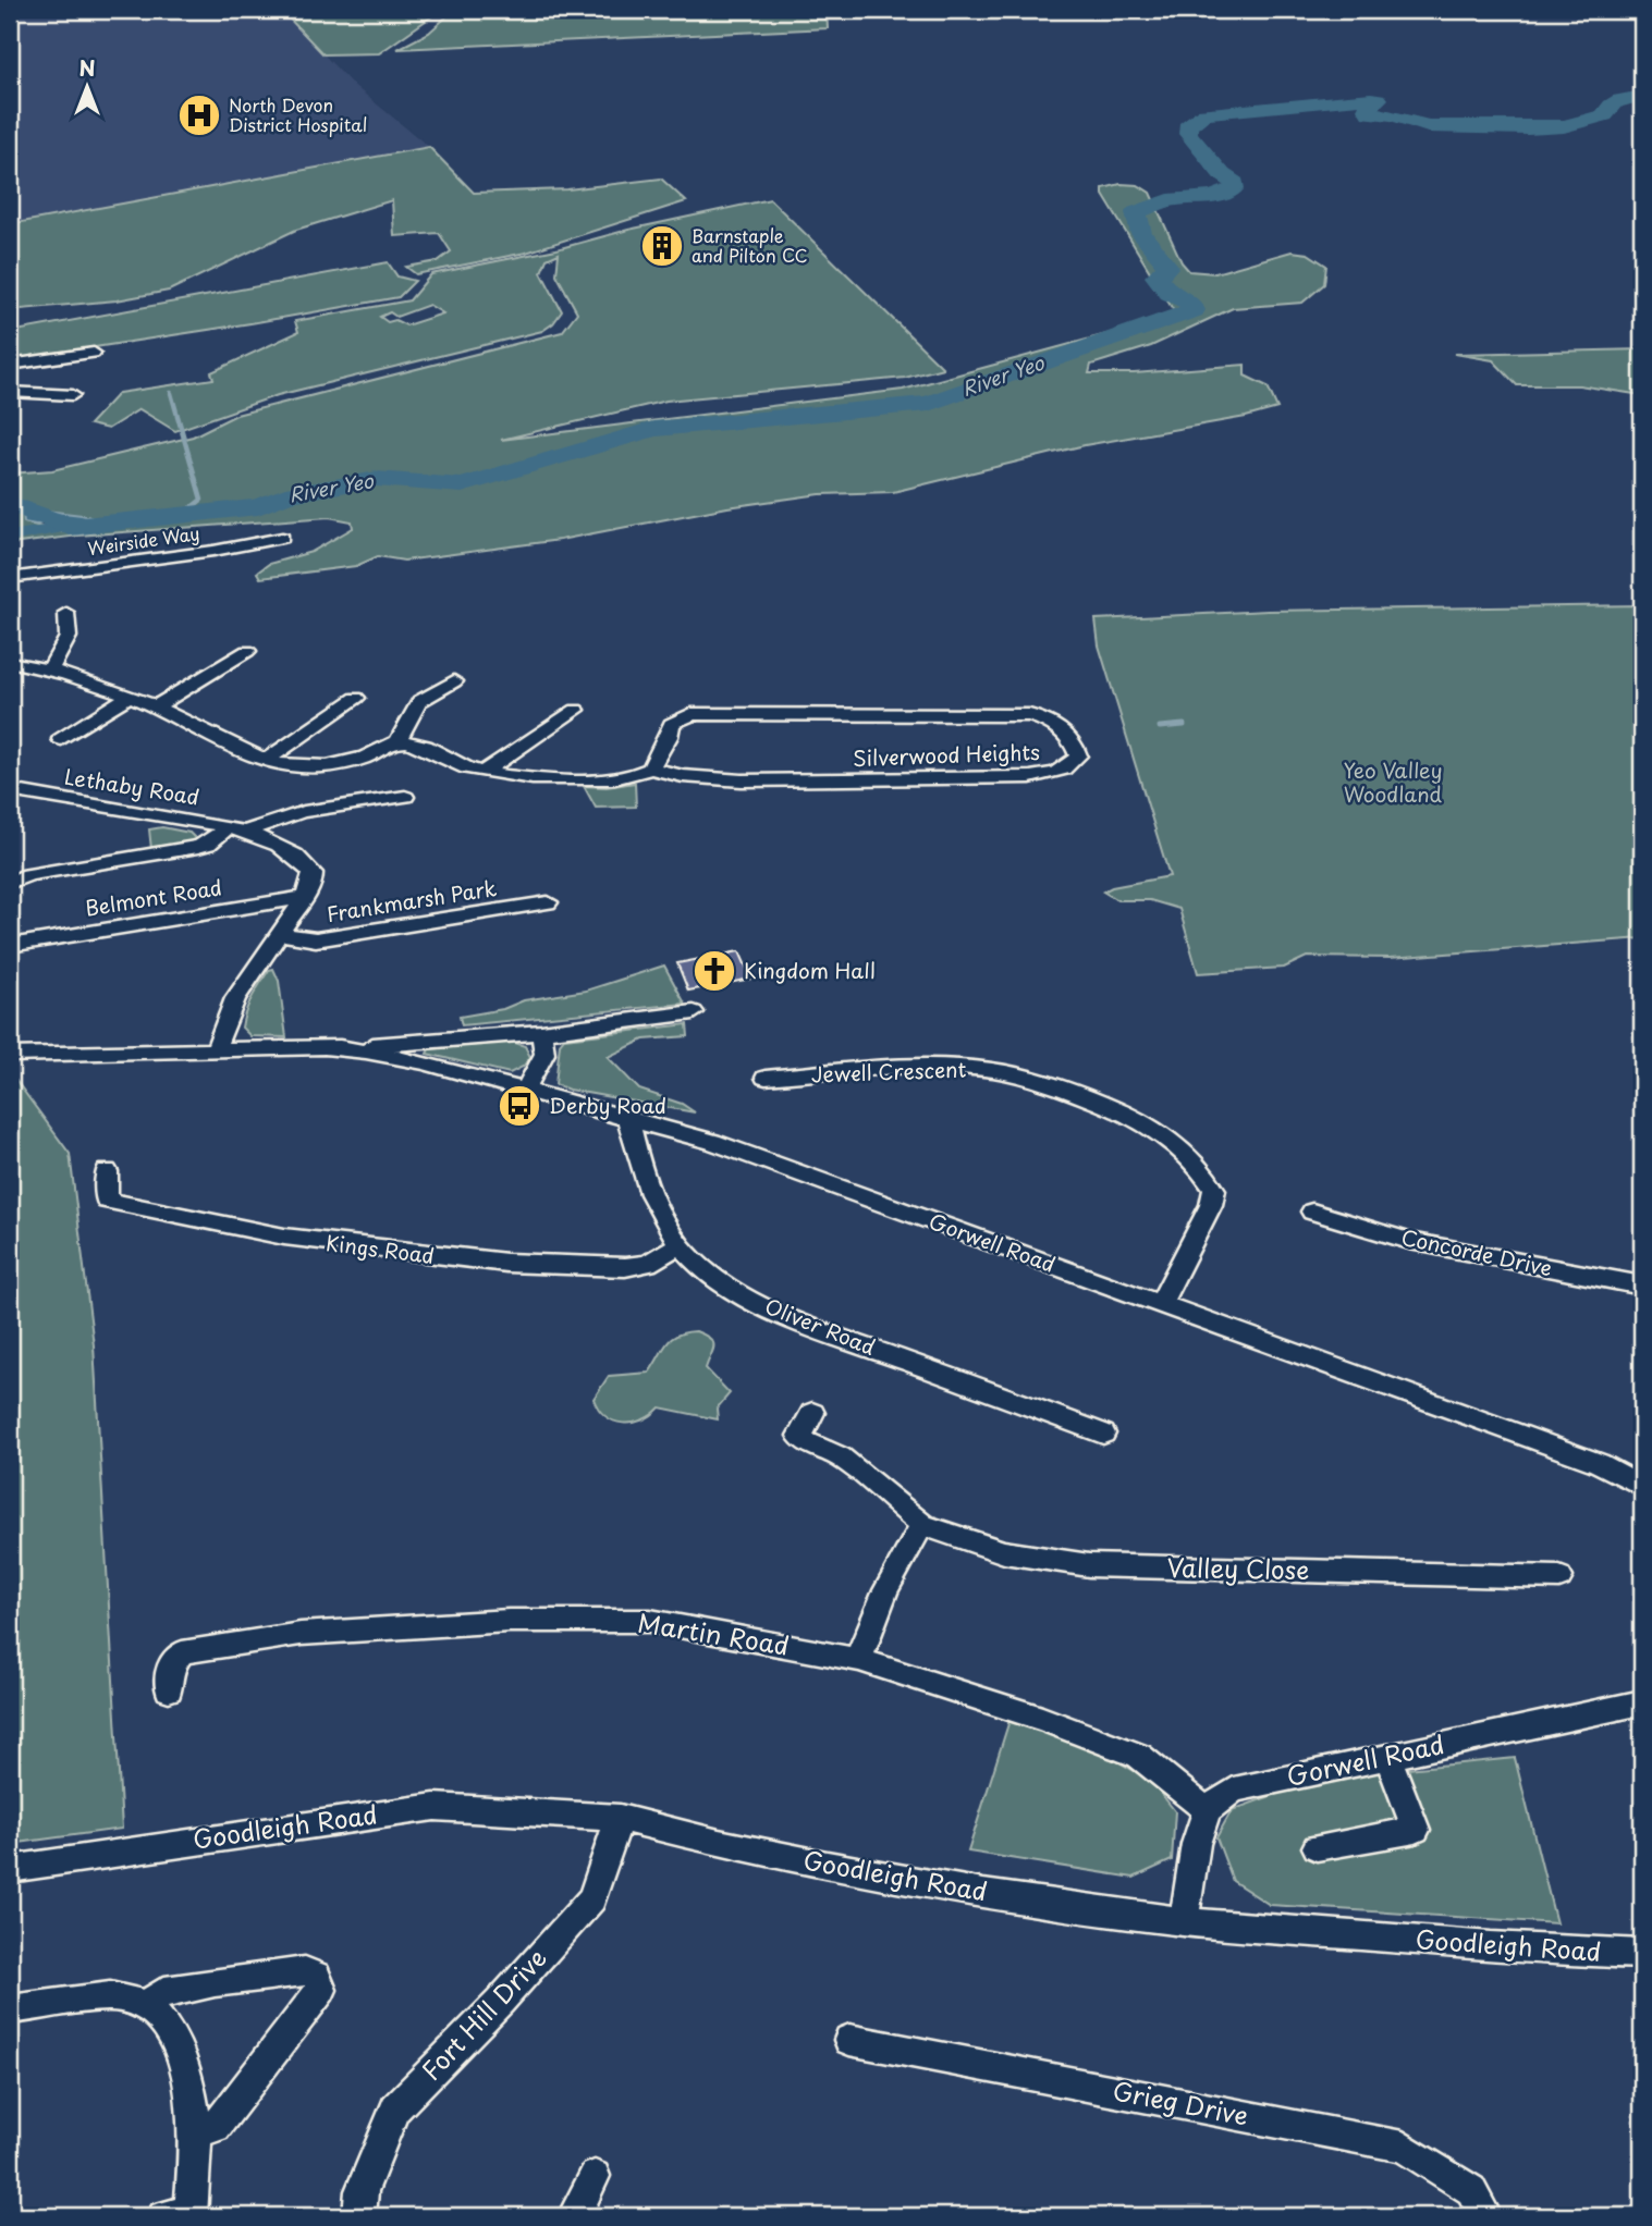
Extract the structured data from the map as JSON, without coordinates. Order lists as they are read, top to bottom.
{
  "streets": {
    "street": [
      "Weirside Way",
      "Silverwood Heights",
      "Lethaby Road",
      "Belmont Road",
      "Frankmarsh Park",
      "Jewell Crescent",
      "Gorwell Road",
      "Kings Road",
      "Concorde Drive",
      "Oliver Road",
      "Valley Close",
      "Martin Road",
      "Goodleigh Road",
      "Fort Hill Drive",
      "Grieg Drive"
    ]
  },
  "crossings": [
    ["Lethaby Road", "Belmont Road"],
    ["Jewell Crescent", "Gorwell Road"],
    ["Gorwell Road", "Oliver Road"],
    ["Gorwell Road", "Martin Road"],
    ["Kings Road", "Oliver Road"],
    ["Goodleigh Road", "Fort Hill Drive"]
  ],
  "water": ["River Yeo"],
  "parks": ["Yeo Valley Woodland"],
  "places": {
    "hospital": ["North Devon District Hospital"],
    "building": ["Barnstaple and Pilton CC"],
    "church": ["Kingdom Hall"],
    "bus stop": ["Derby Road"]
  },
  "north": "top"
}
